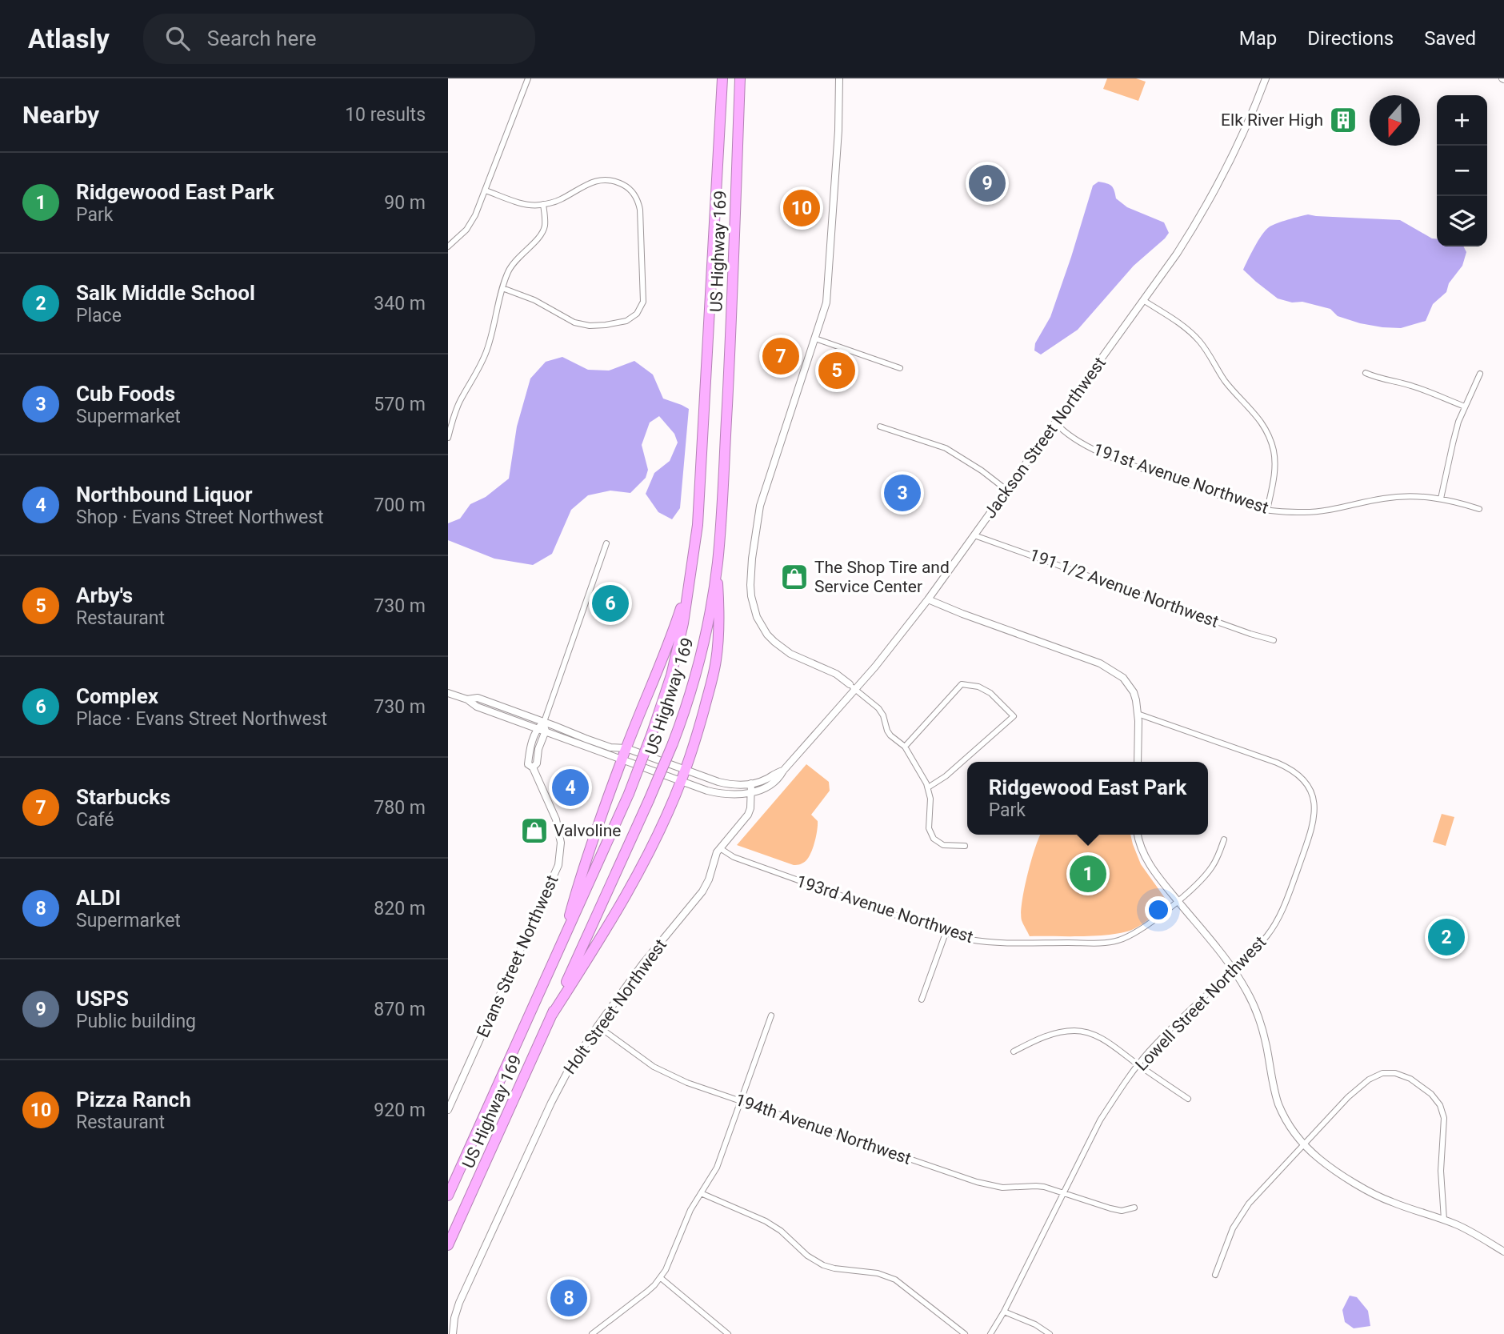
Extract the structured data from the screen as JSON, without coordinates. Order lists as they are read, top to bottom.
{
  "streets": {
    "highway": ["US Highway 169"],
    "street": [
      "Jackson Street Northwest",
      "191st Avenue Northwest",
      "191 1/2 Avenue Northwest",
      "193rd Avenue Northwest",
      "Evans Street Northwest",
      "Lowell Street Northwest",
      "Holt Street Northwest",
      "194th Avenue Northwest"
    ]
  },
  "crossings": [
    ["Jackson Street Northwest", "191st Avenue Northwest"],
    ["Jackson Street Northwest", "191 1/2 Avenue Northwest"],
    ["Jackson Street Northwest", "Holt Street Northwest"],
    ["193rd Avenue Northwest", "Holt Street Northwest"],
    ["Lowell Street Northwest", "194th Avenue Northwest"],
    ["Holt Street Northwest", "194th Avenue Northwest"]
  ],
  "places": {
    "building": ["Elk River High"],
    "shop": ["The Shop Tire and Service Center", "Valvoline"]
  },
  "north": "bottom",
  "page": {
    "header": "Atlasly",
    "search": "Search here",
    "nav": ["Map", "Directions", "Saved"],
    "heading": ["Nearby", "10 results"],
    "map_buttons": ["+", "−"],
    "list": [
      {
        "mark": "1",
        "name": "Ridgewood East Park",
        "note": "Park",
        "value": "90 m"
      },
      {
        "mark": "2",
        "name": "Salk Middle School",
        "note": "Place",
        "value": "340 m"
      },
      {
        "mark": "3",
        "name": "Cub Foods",
        "note": "Supermarket",
        "value": "570 m"
      },
      {
        "mark": "4",
        "name": "Northbound Liquor",
        "note": "Shop · Evans Street Northwest",
        "value": "700 m"
      },
      {
        "mark": "5",
        "name": "Arby's",
        "note": "Restaurant",
        "value": "730 m"
      },
      {
        "mark": "6",
        "name": "Complex",
        "note": "Place · Evans Street Northwest",
        "value": "730 m"
      },
      {
        "mark": "7",
        "name": "Starbucks",
        "note": "Café",
        "value": "780 m"
      },
      {
        "mark": "8",
        "name": "ALDI",
        "note": "Supermarket",
        "value": "820 m"
      },
      {
        "mark": "9",
        "name": "USPS",
        "note": "Public building",
        "value": "870 m"
      },
      {
        "mark": "10",
        "name": "Pizza Ranch",
        "note": "Restaurant",
        "value": "920 m"
      }
    ],
    "pins": [
      "9",
      "10",
      "7",
      "5",
      "3",
      "6",
      "4",
      "1",
      "2",
      "8"
    ],
    "popup": ["Ridgewood East Park", "Park"]
  }
}
